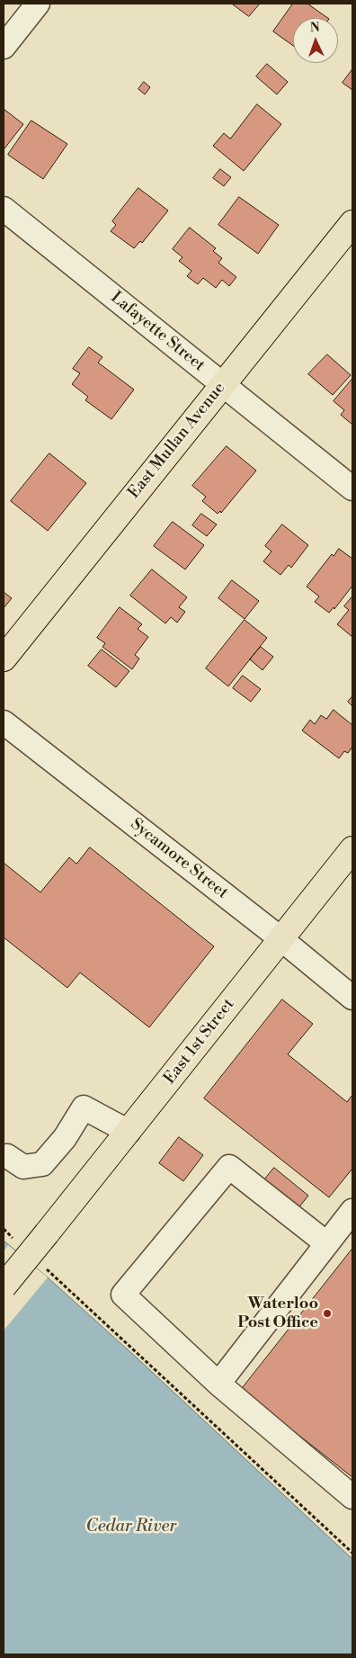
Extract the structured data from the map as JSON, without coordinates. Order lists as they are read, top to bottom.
{
  "streets": {
    "highway": ["East Mullan Avenue", "East 1st Street"],
    "street": ["Lafayette Street", "Sycamore Street"]
  },
  "crossings": [
    ["Lafayette Street", "East Mullan Avenue"],
    ["Sycamore Street", "East 1st Street"]
  ],
  "water": ["Cedar River"],
  "places": ["Waterloo Post Office"],
  "north": "top"
}
